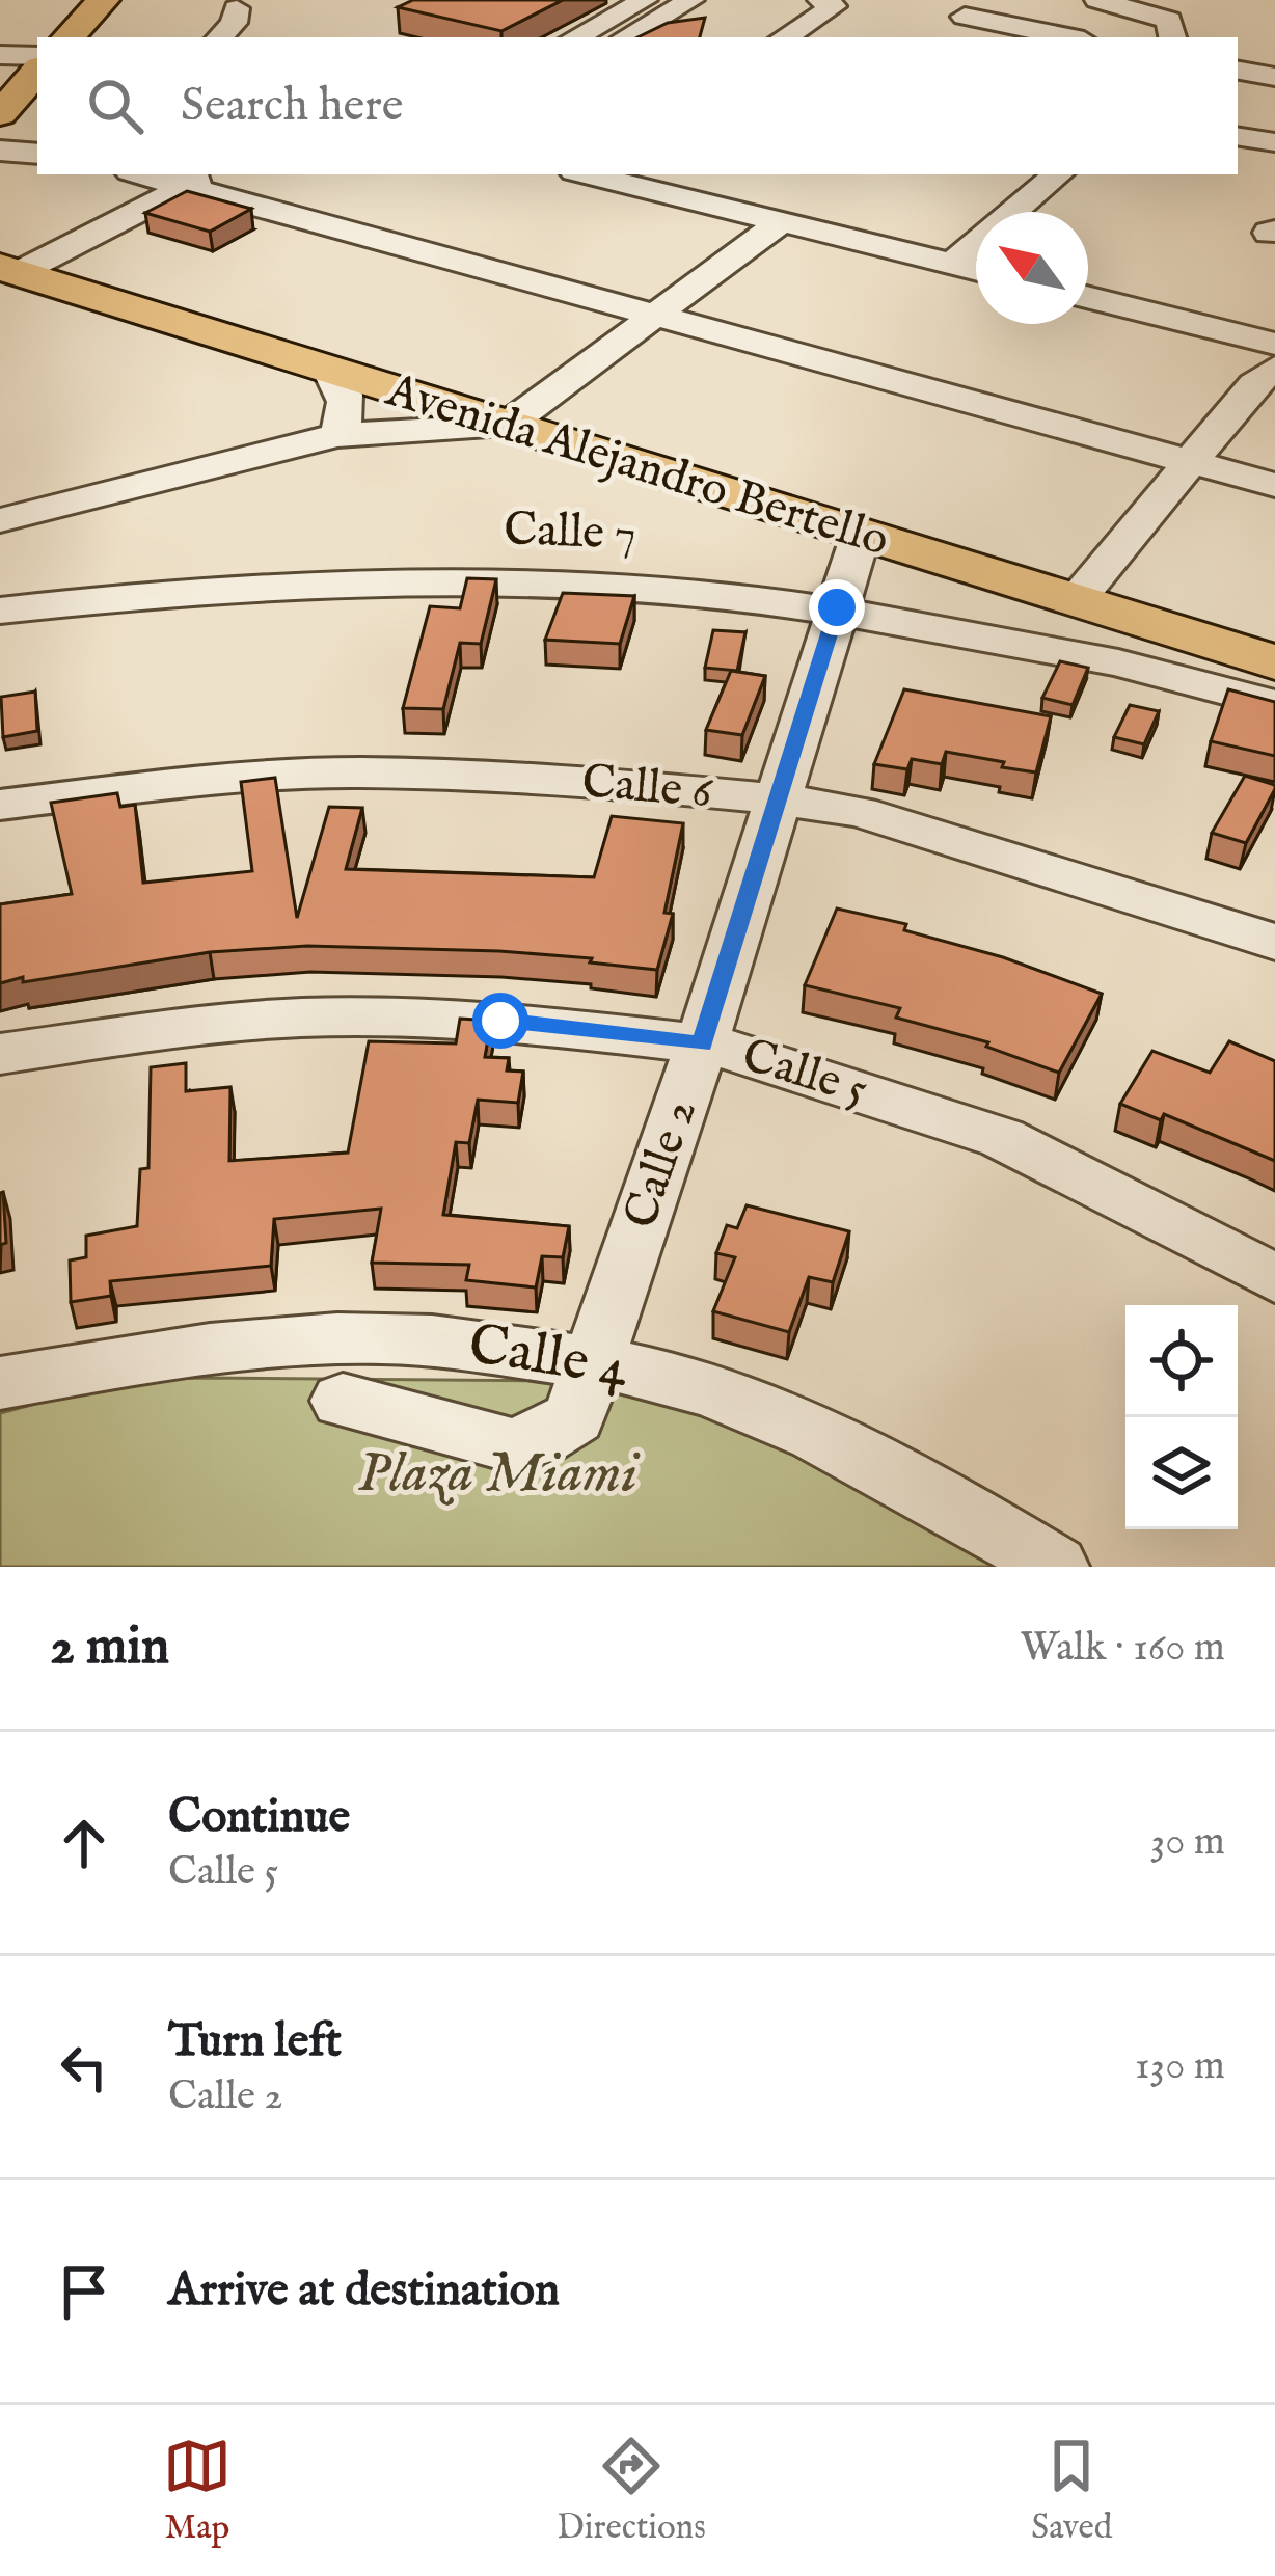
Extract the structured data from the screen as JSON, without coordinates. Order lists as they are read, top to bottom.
{
  "streets": {
    "main road": ["Avenida Alejandro Bertello"],
    "street": [
      "Calle 7",
      "Calle 6",
      "Calle 5",
      "Calle 2",
      "Calle 4"
    ]
  },
  "crossings": [
    ["Avenida Alejandro Bertello", "Calle 2"],
    ["Calle 7", "Calle 2"],
    ["Calle 6", "Calle 2"],
    ["Calle 5", "Calle 2"],
    ["Calle 2", "Calle 4"]
  ],
  "parks": ["Plaza Miami"],
  "north": "top left",
  "page": {
    "search": "Search here",
    "heading": ["2 min", "Walk · 160 m"],
    "list": [
      ["Continue", "Calle 5", "30 m"],
      ["Turn left", "Calle 2", "130 m"],
      "Arrive at destination"
    ],
    "nav": ["Map", "Directions", "Saved"]
  }
}
